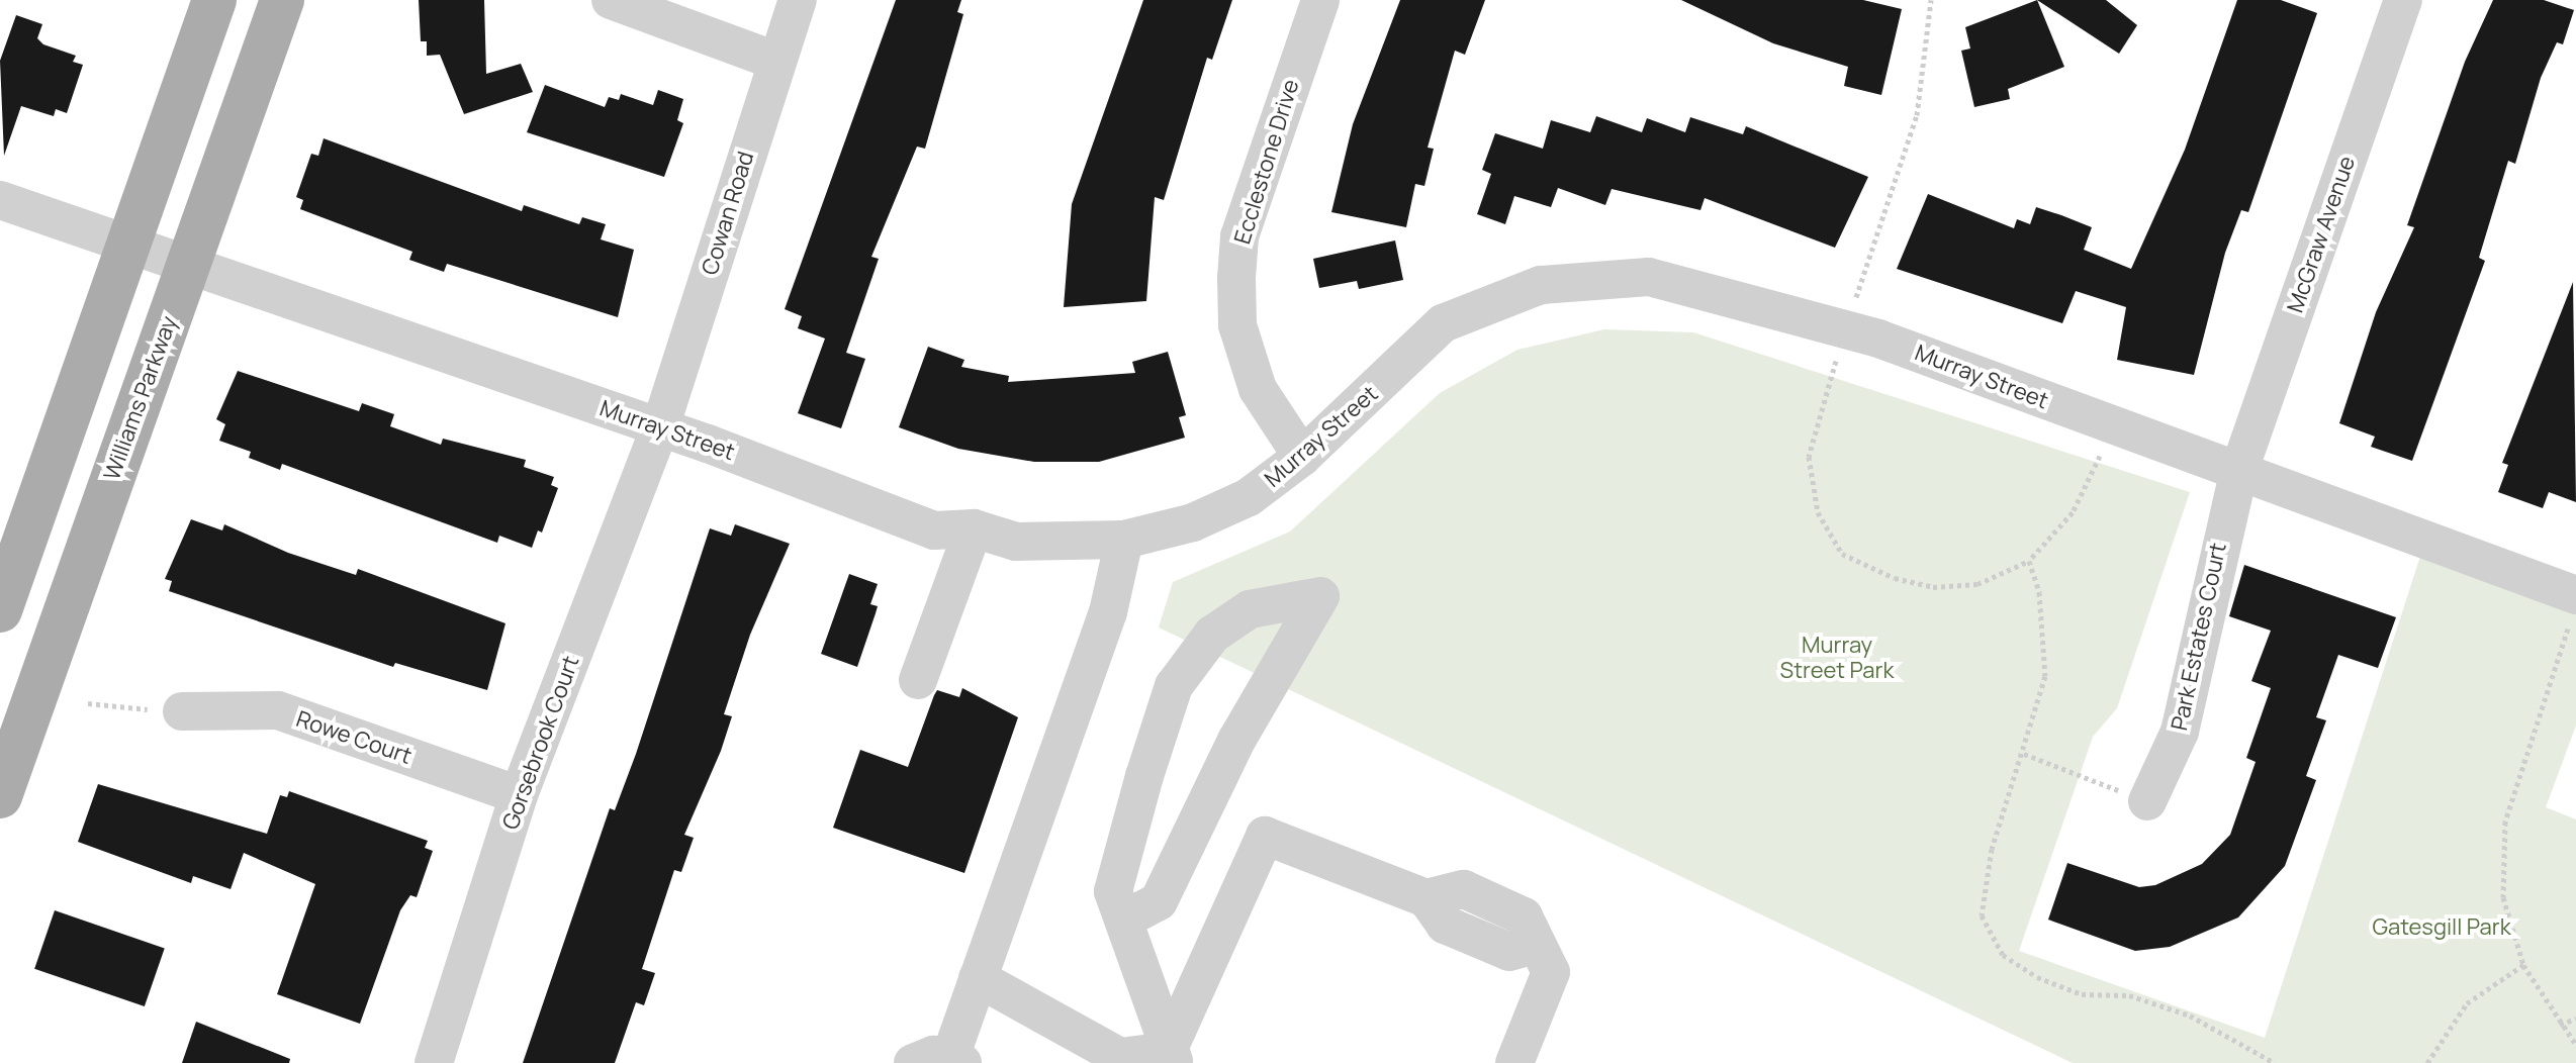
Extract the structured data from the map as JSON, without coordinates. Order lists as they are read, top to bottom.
{
  "streets": {
    "main road": ["Williams Parkway"],
    "street": [
      "Ecclestone Drive",
      "Cowan Road",
      "McGraw Avenue",
      "Murray Street",
      "Park Estates Court",
      "Rowe Court",
      "Gorsebrook Court"
    ]
  },
  "crossings": [
    ["Ecclestone Drive", "Murray Street"],
    ["Cowan Road", "Murray Street"],
    ["Cowan Road", "Gorsebrook Court"],
    ["McGraw Avenue", "Murray Street"],
    ["McGraw Avenue", "Park Estates Court"],
    ["Murray Street", "Williams Parkway"],
    ["Murray Street", "Park Estates Court"],
    ["Murray Street", "Gorsebrook Court"],
    ["Rowe Court", "Gorsebrook Court"]
  ],
  "parks": ["Murray Street Park", "Gatesgill Park"]
}
